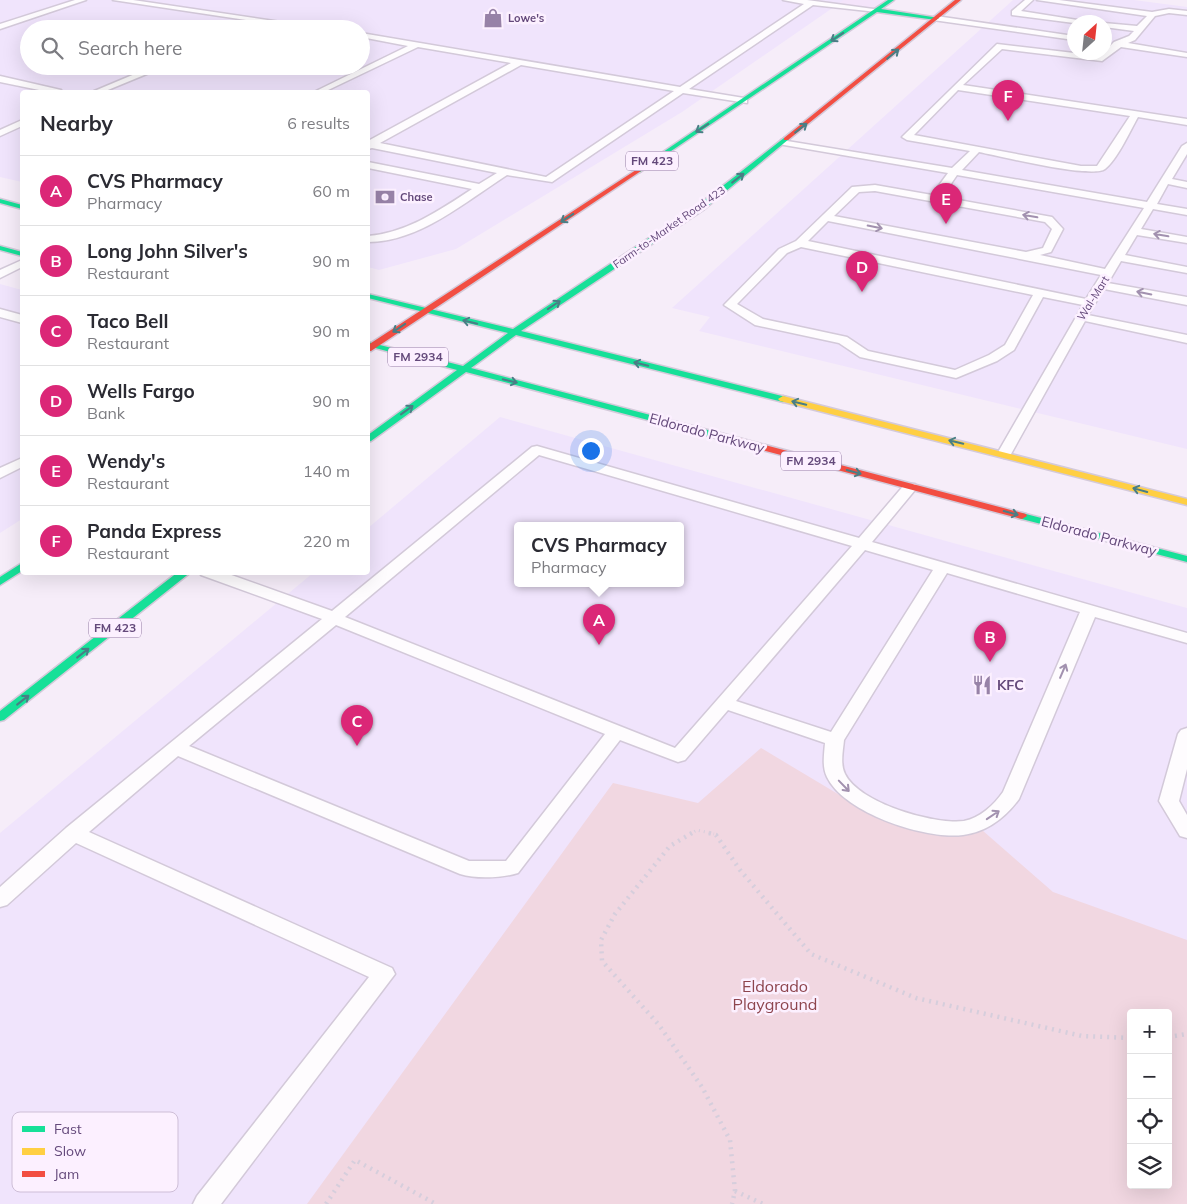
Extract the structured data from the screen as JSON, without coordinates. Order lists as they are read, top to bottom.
{
  "streets": {
    "main road": [
      "FM 423",
      "Farm-to-Market Road 423",
      "FM 2934",
      "Eldorado Parkway"
    ],
    "lane": ["Wal-Mart"]
  },
  "crossings": [
    ["Farm-to-Market Road 423", "Eldorado Parkway"]
  ],
  "parks": ["Eldorado Playground"],
  "places": {
    "shop": ["Lowe's"],
    "bank": ["Chase"],
    "restaurant": ["KFC"]
  },
  "legend": ["Fast", "Slow", "Jam"],
  "north": "top right",
  "page": {
    "search": "Search here",
    "pins": [
      "F",
      "E",
      "D",
      "A",
      "B",
      "C"
    ],
    "heading": ["Nearby", "6 results"],
    "list": [
      {
        "mark": "A",
        "name": "CVS Pharmacy",
        "note": "Pharmacy",
        "value": "60 m"
      },
      {
        "mark": "B",
        "name": "Long John Silver's",
        "note": "Restaurant",
        "value": "90 m"
      },
      {
        "mark": "C",
        "name": "Taco Bell",
        "note": "Restaurant",
        "value": "90 m"
      },
      {
        "mark": "D",
        "name": "Wells Fargo",
        "note": "Bank",
        "value": "90 m"
      },
      {
        "mark": "E",
        "name": "Wendy's",
        "note": "Restaurant",
        "value": "140 m"
      },
      {
        "mark": "F",
        "name": "Panda Express",
        "note": "Restaurant",
        "value": "220 m"
      }
    ],
    "popup": ["CVS Pharmacy", "Pharmacy"],
    "map_buttons": ["+", "−"]
  }
}
